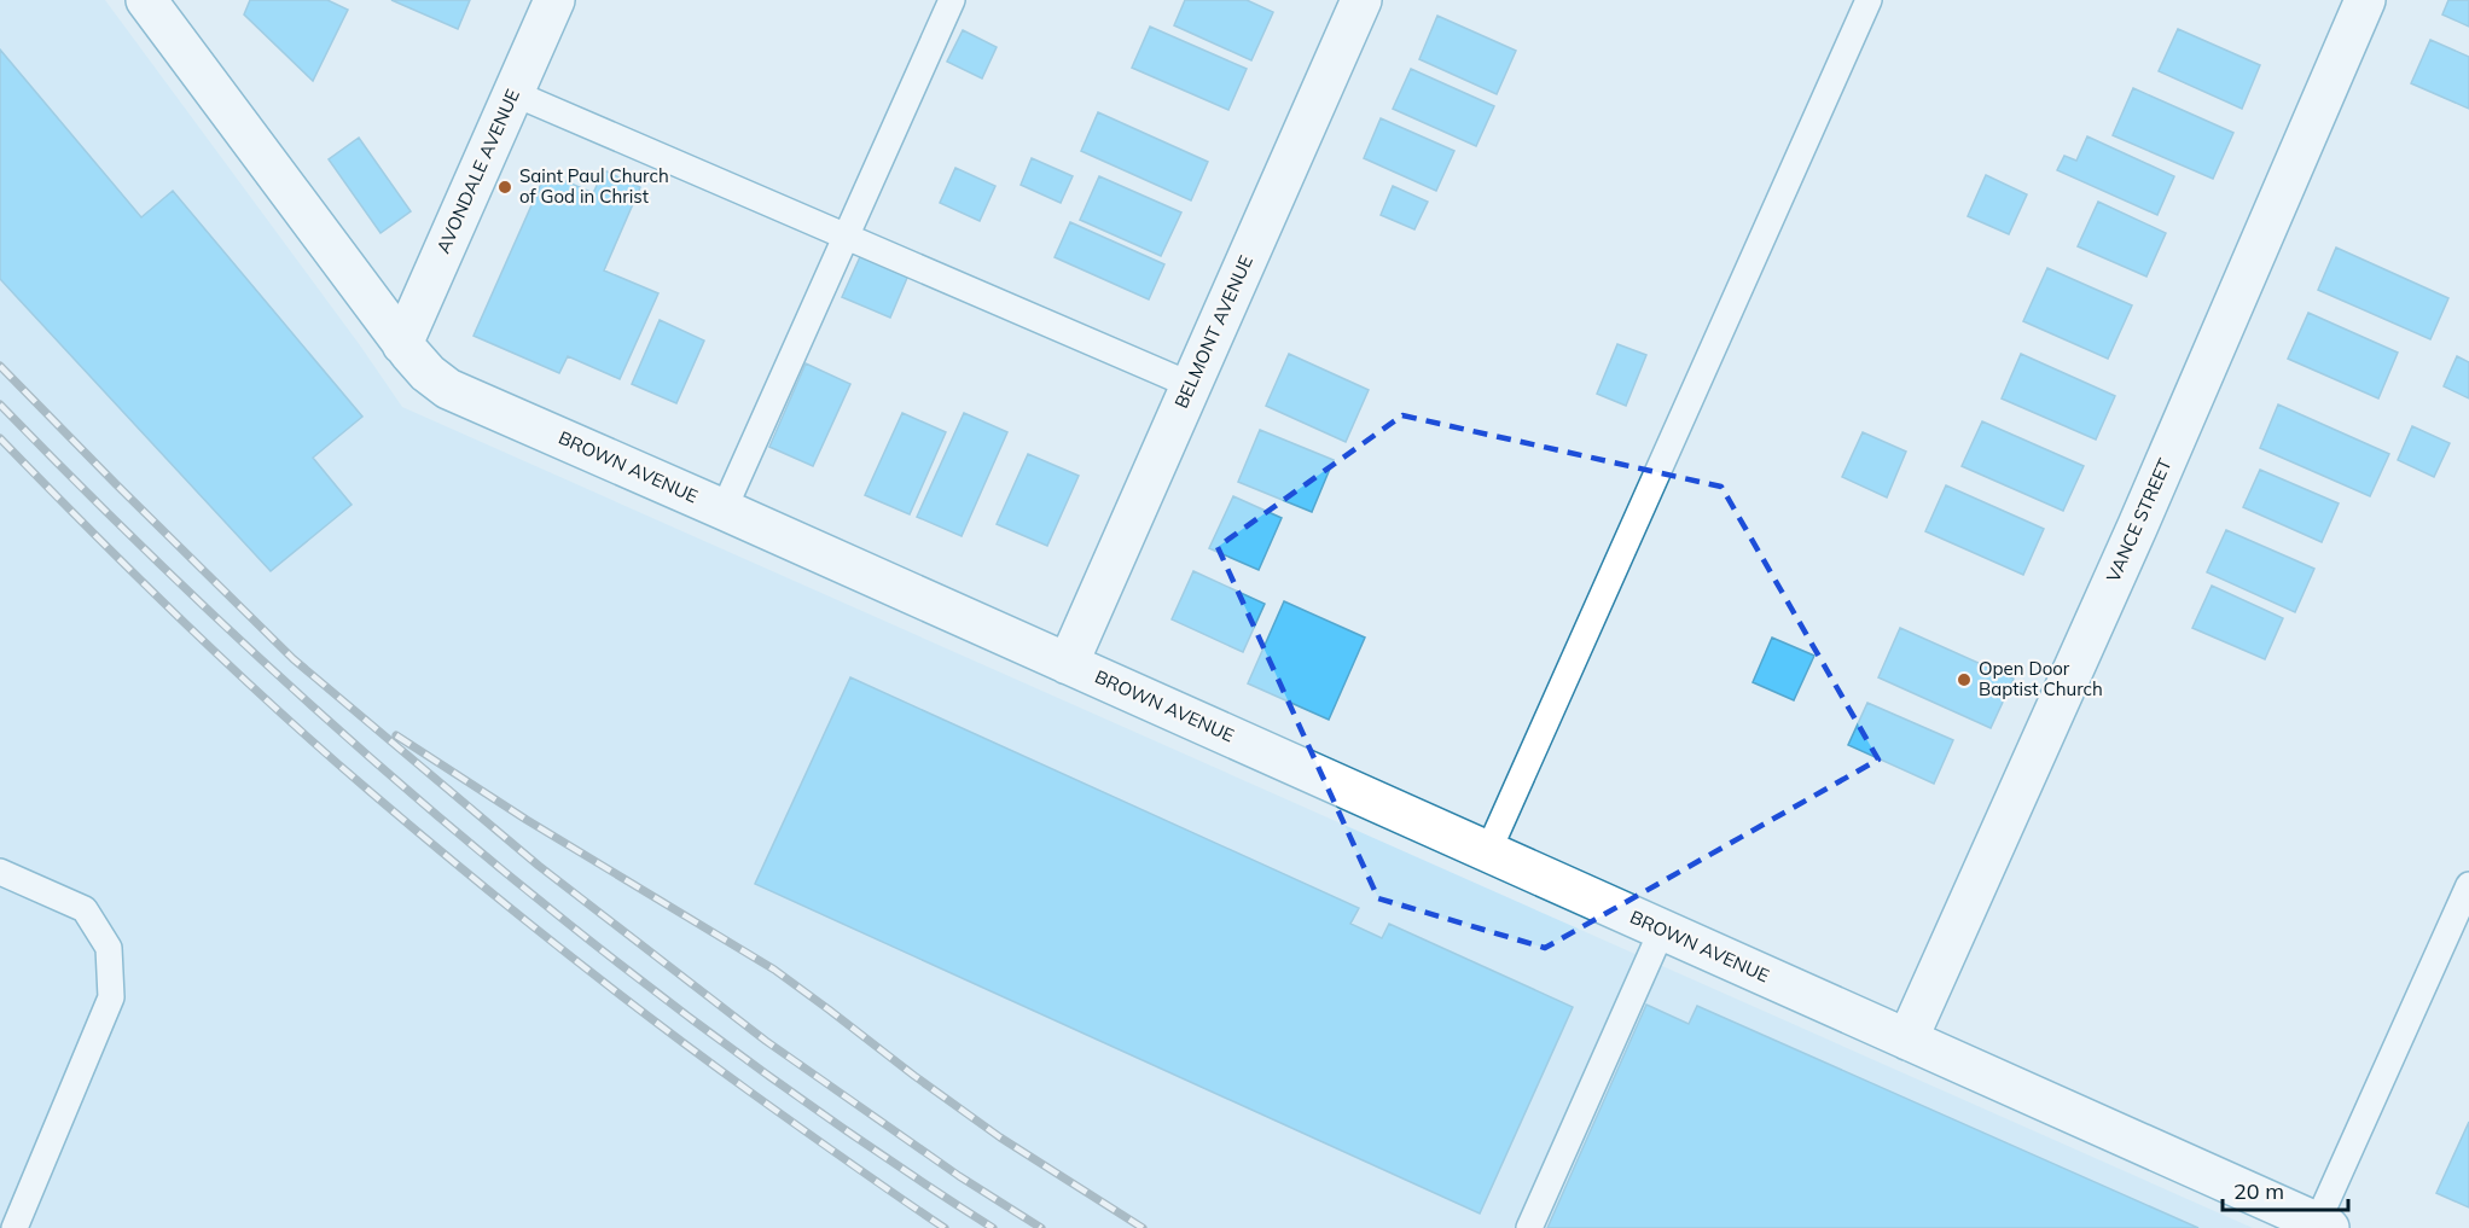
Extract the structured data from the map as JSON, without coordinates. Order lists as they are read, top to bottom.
{
  "streets": {
    "street": [
      "AVONDALE AVENUE",
      "BELMONT AVENUE",
      "BROWN AVENUE",
      "VANCE STREET"
    ]
  },
  "crossings": [
    ["AVONDALE AVENUE", "BROWN AVENUE"],
    ["BELMONT AVENUE", "BROWN AVENUE"],
    ["BROWN AVENUE", "VANCE STREET"]
  ],
  "places": ["Saint Paul Church of God in Christ", "Open Door Baptist Church"],
  "scale_bar": "20 m"
}
